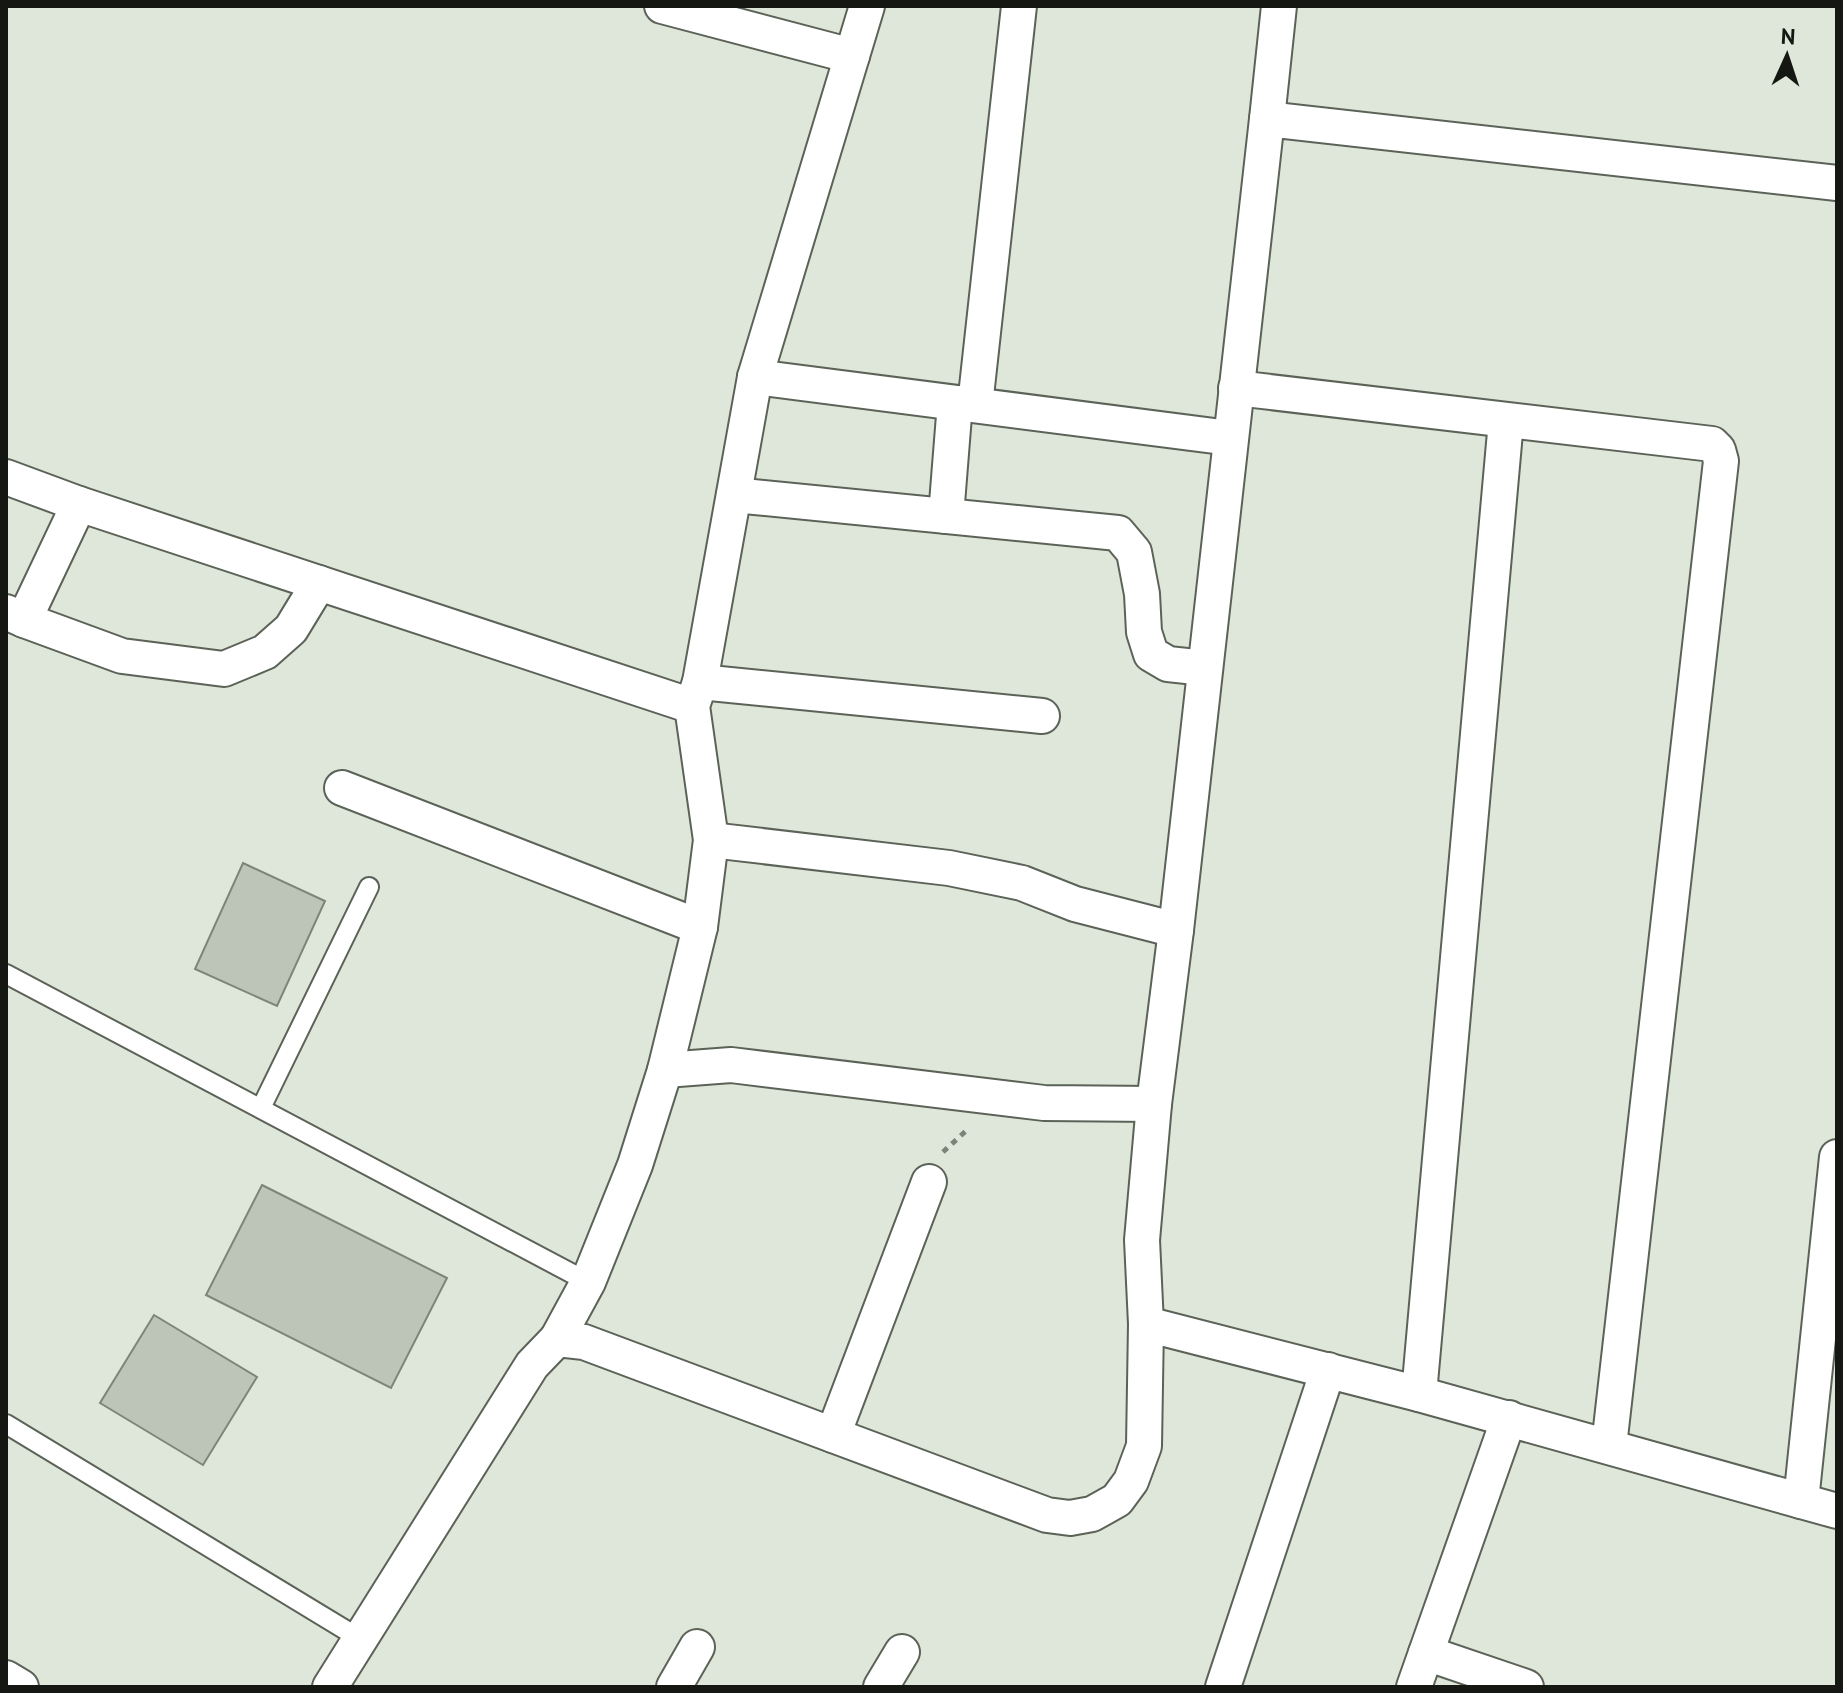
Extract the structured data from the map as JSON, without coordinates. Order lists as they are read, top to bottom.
{
  "north": "top"
}
